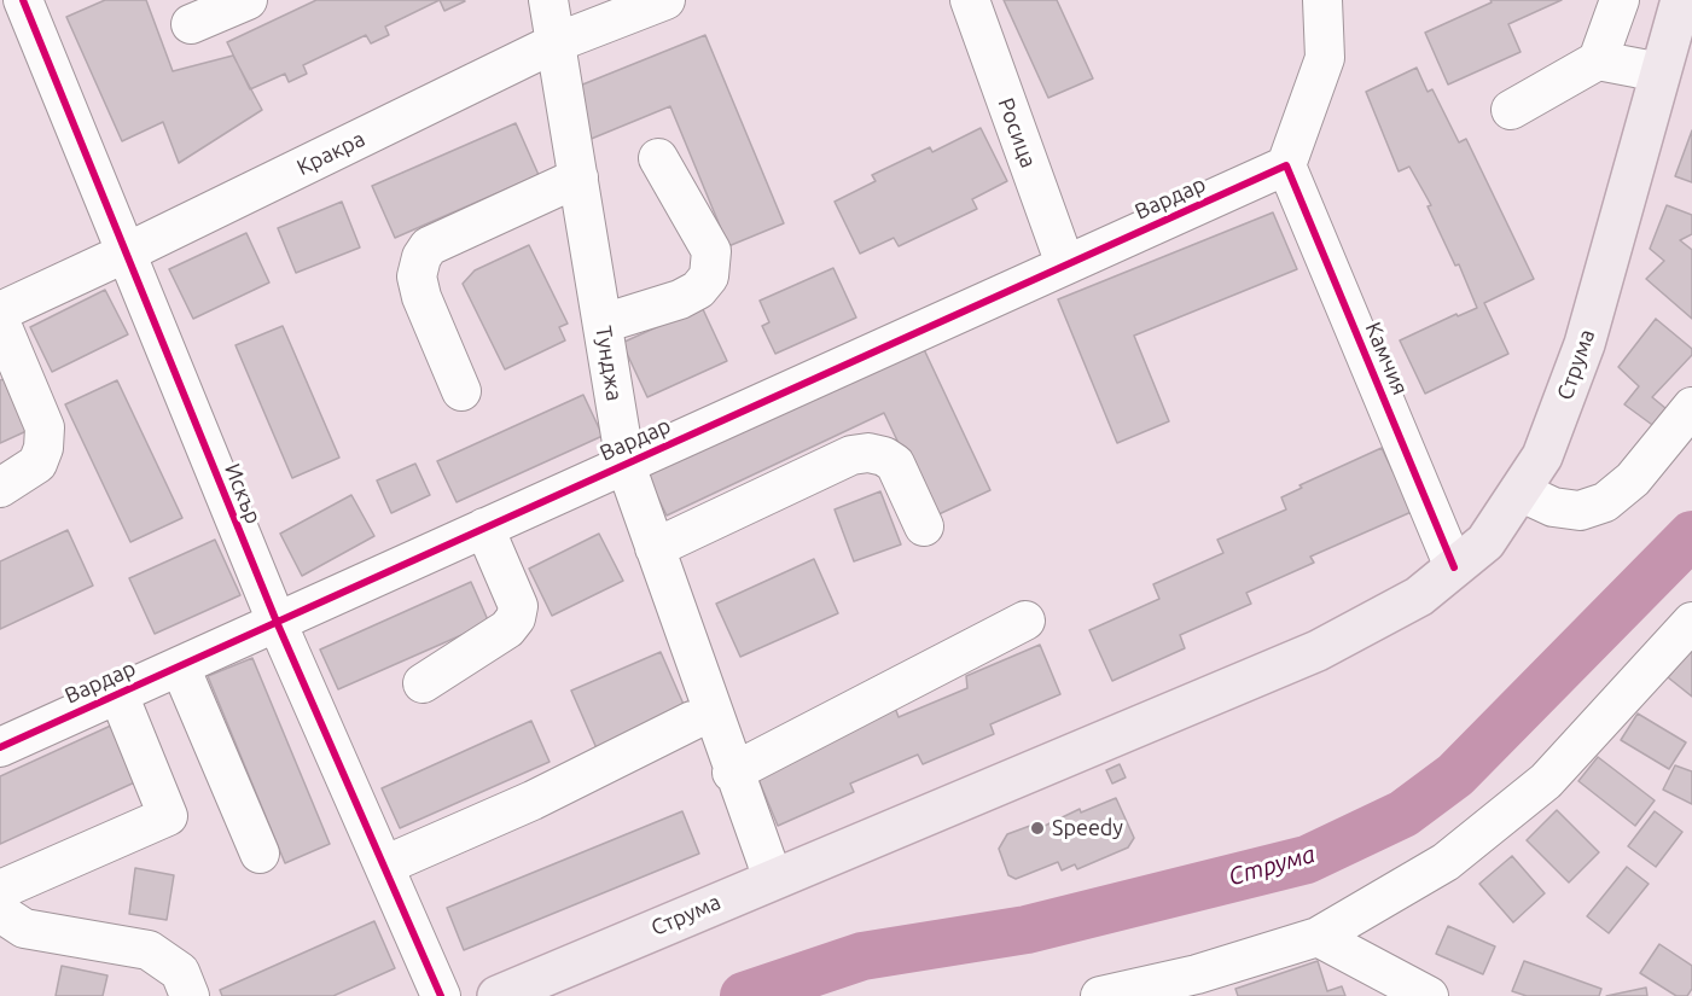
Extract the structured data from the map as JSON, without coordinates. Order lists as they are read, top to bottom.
{
  "streets": {
    "main road": ["Струма"],
    "street": [
      "Росица",
      "Кракра",
      "Вардар",
      "Камчия",
      "Тунджа",
      "Искър"
    ]
  },
  "crossings": [
    ["Росица", "Вардар"],
    ["Кракра", "Тунджа"],
    ["Кракра", "Искър"],
    ["Вардар", "Камчия"],
    ["Вардар", "Тунджа"],
    ["Вардар", "Искър"],
    ["Камчия", "Струма"],
    ["Тунджа", "Струма"]
  ],
  "water": ["Струма"],
  "places": ["Speedy"]
}
